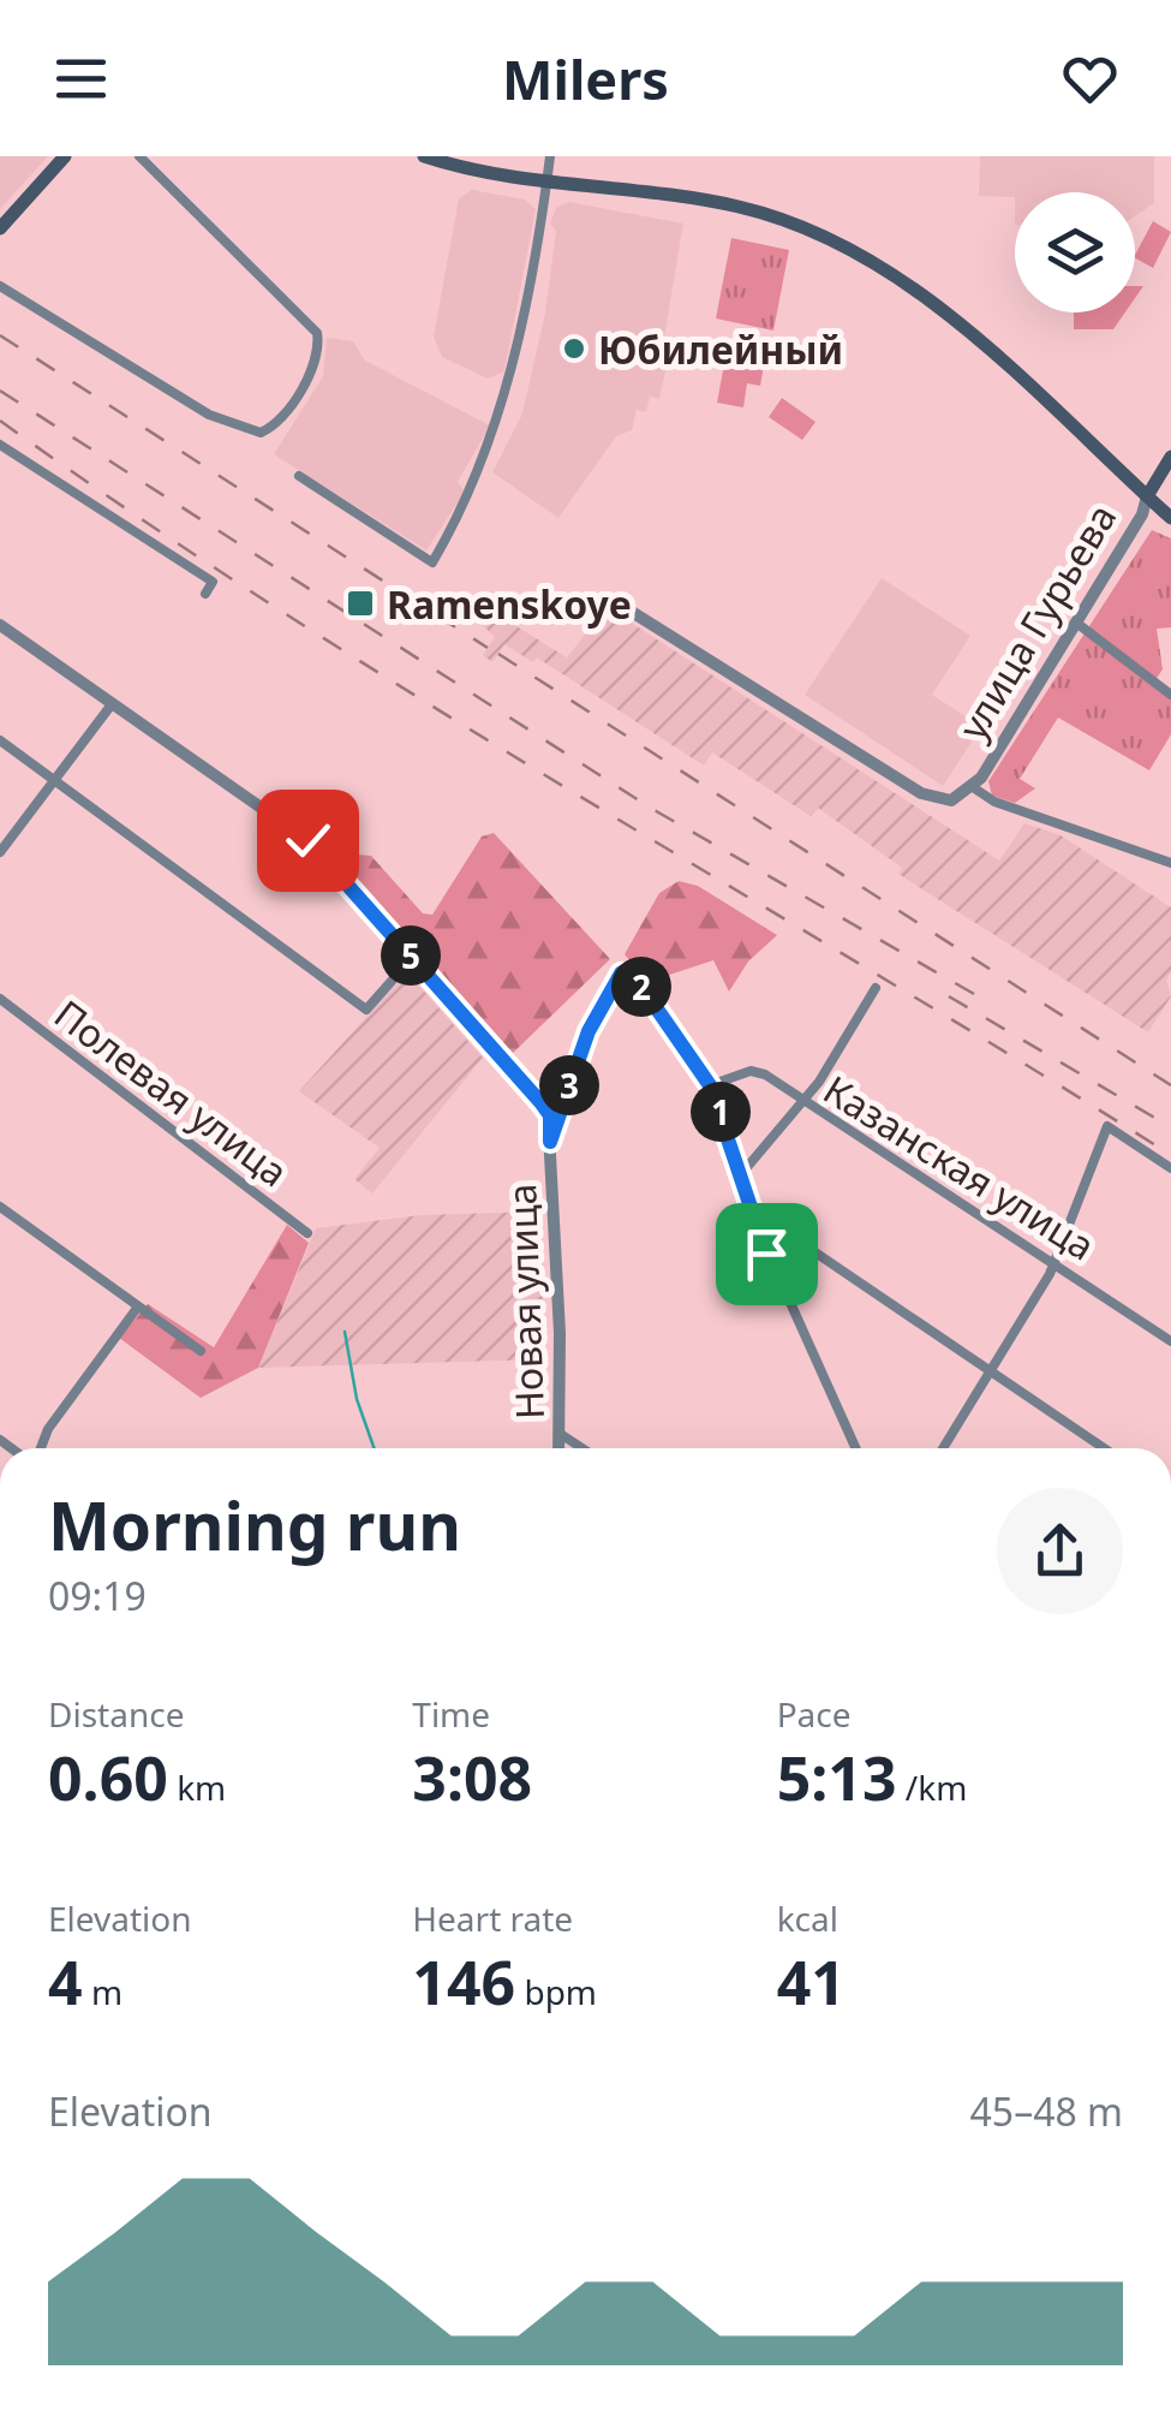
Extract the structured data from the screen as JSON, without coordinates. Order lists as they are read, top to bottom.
{
  "streets": {
    "main road": ["улица Гурьева"],
    "street": ["Полевая улица", "Казанская улица", "Новая улица"]
  },
  "places": {
    "other": ["Юбилейный"],
    "transit": ["Ramenskoye"]
  },
  "page": {
    "header": "Milers",
    "pins": [
      "5",
      "2",
      "3",
      "1"
    ],
    "heading": ["Morning run", "09:19"],
    "stats": [
      ["Distance", "0.60 km"],
      ["Time", "3:08"],
      ["Pace", "5:13 /km"],
      ["Elevation", "4 m"],
      ["Heart rate", "146 bpm"],
      ["kcal", "41"]
    ],
    "chart": ["Elevation", "45–48 m"]
  }
}
